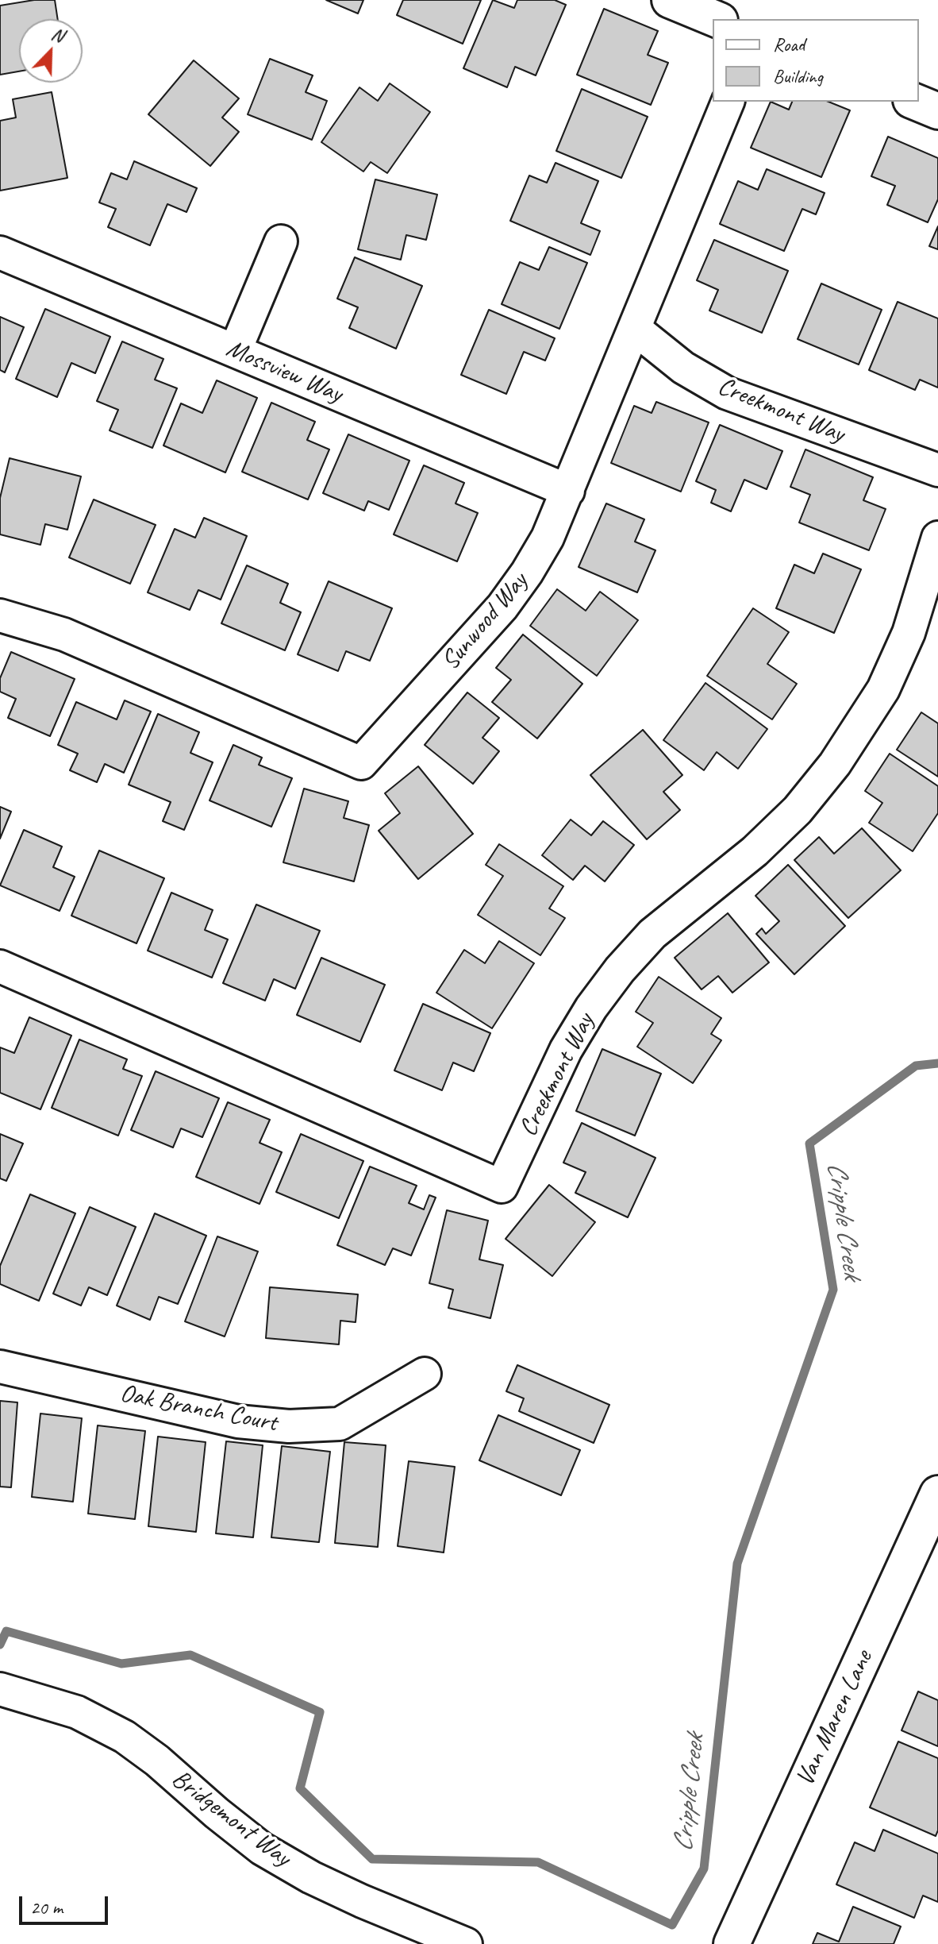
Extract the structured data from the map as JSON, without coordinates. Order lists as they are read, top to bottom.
{
  "streets": {
    "main road": ["Van Maren Lane"],
    "street": [
      "Mossview Way",
      "Creekmont Way",
      "Sunwood Way",
      "Oak Branch Court",
      "Bridgemont Way"
    ]
  },
  "crossings": [
    ["Mossview Way", "Sunwood Way"],
    ["Creekmont Way", "Sunwood Way"]
  ],
  "water": ["Cripple Creek"],
  "legend": ["Road", "Building"],
  "scale_bar": "20 m",
  "north": "top right"
}
